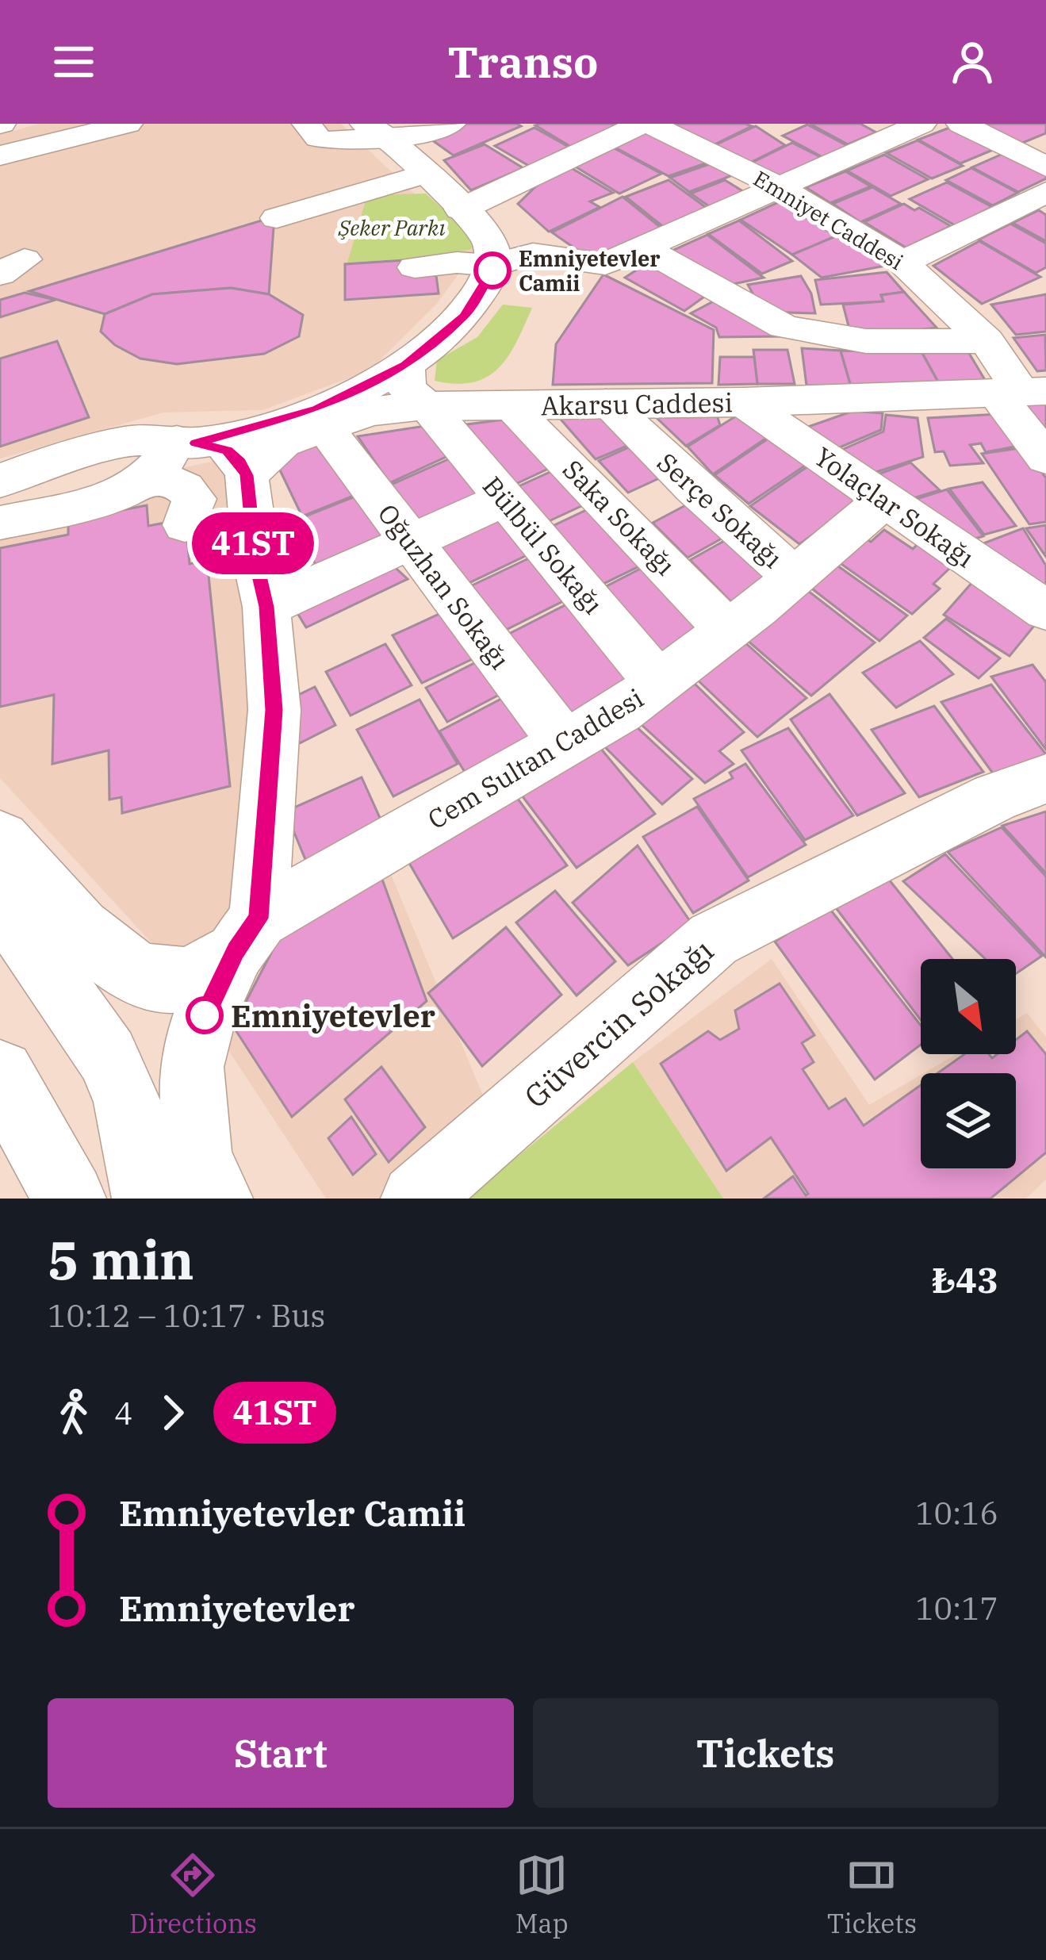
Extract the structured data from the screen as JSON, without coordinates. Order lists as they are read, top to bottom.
{
  "streets": {
    "main road": ["Akarsu Caddesi"],
    "street": [
      "Emniyet Caddesi",
      "Yolaçlar Sokağı",
      "Serçe Sokağı",
      "Saka Sokağı",
      "Bülbül Sokağı",
      "Oğuzhan Sokağı",
      "Cem Sultan Caddesi",
      "Güvercin Sokağı"
    ]
  },
  "crossings": [
    ["Emniyet Caddesi", "Akarsu Caddesi"],
    ["Akarsu Caddesi", "Yolaçlar Sokağı"],
    ["Akarsu Caddesi", "Serçe Sokağı"],
    ["Akarsu Caddesi", "Saka Sokağı"],
    ["Akarsu Caddesi", "Bülbül Sokağı"],
    ["Akarsu Caddesi", "Oğuzhan Sokağı"],
    ["Yolaçlar Sokağı", "Cem Sultan Caddesi"],
    ["Serçe Sokağı", "Cem Sultan Caddesi"],
    ["Saka Sokağı", "Cem Sultan Caddesi"],
    ["Bülbül Sokağı", "Cem Sultan Caddesi"],
    ["Oğuzhan Sokağı", "Cem Sultan Caddesi"]
  ],
  "parks": ["Şeker Parkı"],
  "places": ["Emniyetevler Camii", "Emniyetevler"],
  "lines": ["bus line 41ST"],
  "north": "bottom right",
  "page": {
    "header": "Transo",
    "on_map": "41ST",
    "heading": ["5 min", "10:12 – 10:17 · Bus", "₺43"],
    "legs": ["4", "41ST"],
    "list": [
      {
        "name": "Emniyetevler Camii",
        "value": "10:16"
      },
      {
        "name": "Emniyetevler",
        "value": "10:17"
      }
    ],
    "buttons": ["Start", "Tickets"],
    "tabs": ["Directions", "Map", "Tickets"]
  }
}
